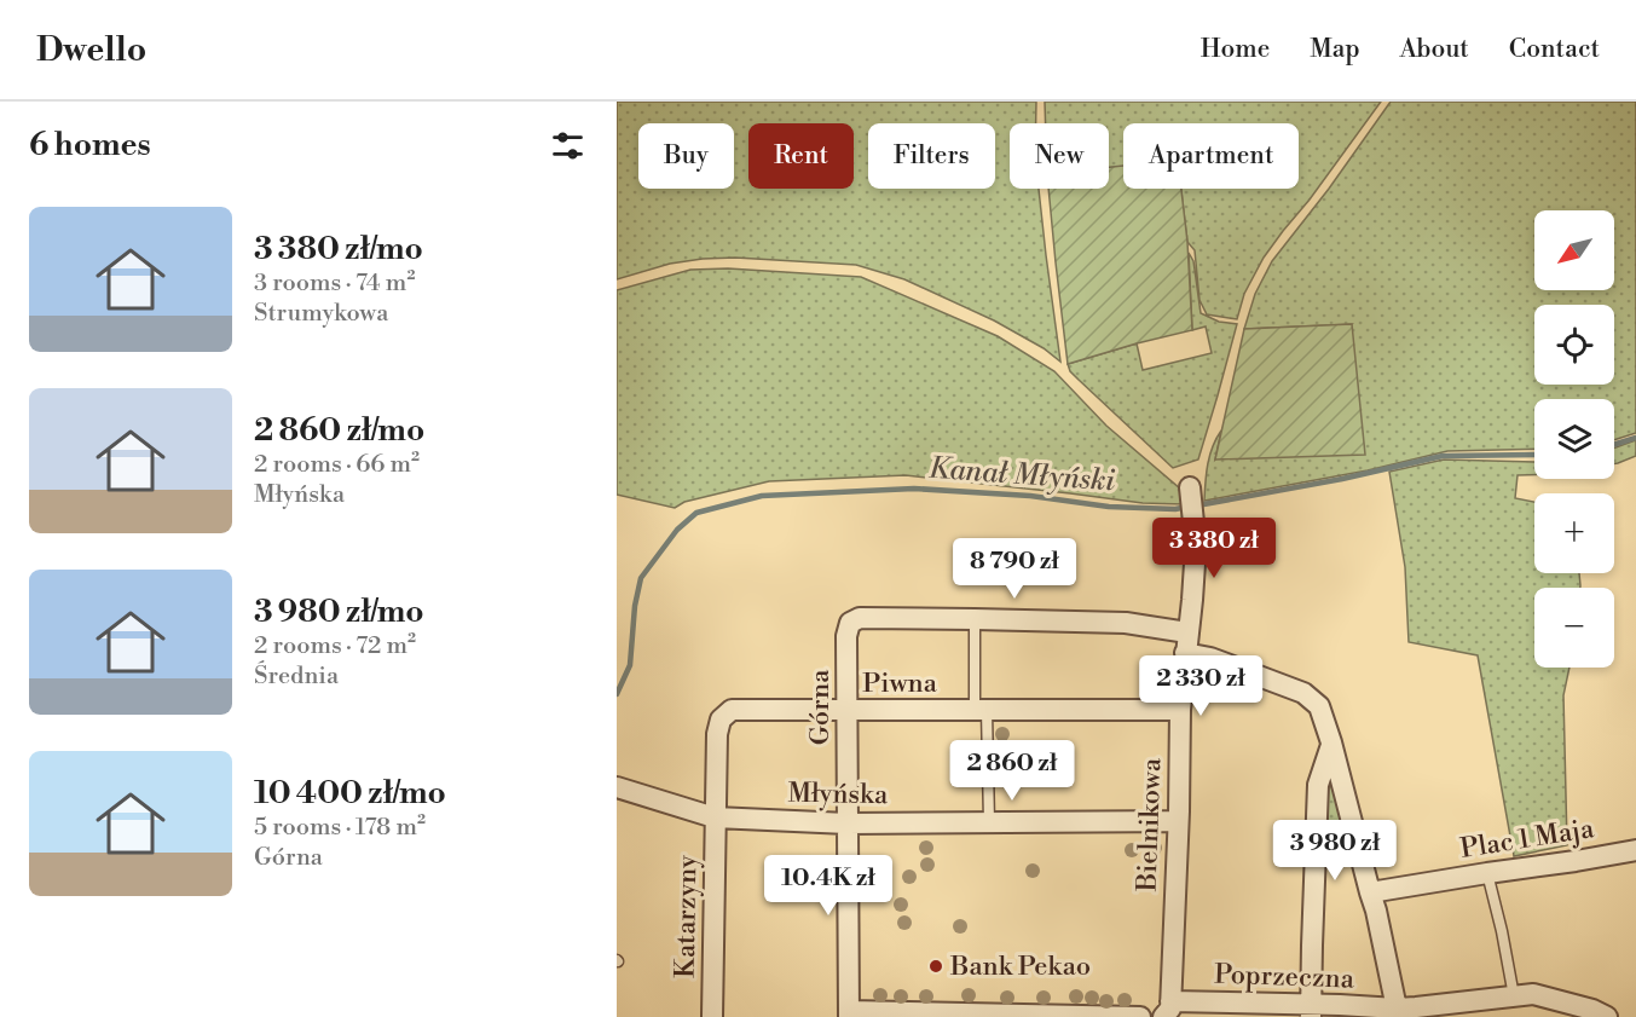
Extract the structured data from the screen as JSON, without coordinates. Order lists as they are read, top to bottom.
{
  "streets": {
    "street": [
      "Piwna",
      "Górna",
      "Młyńska",
      "Bielnikowa",
      "Plac 1 Maja",
      "Katarzyny",
      "Poprzeczna"
    ]
  },
  "crossings": [
    ["Piwna", "Górna"],
    ["Piwna", "Młyńska"],
    ["Piwna", "Bielnikowa"],
    ["Piwna", "Katarzyny"],
    ["Górna", "Młyńska"],
    ["Młyńska", "Bielnikowa"],
    ["Młyńska", "Katarzyny"],
    ["Bielnikowa", "Poprzeczna"]
  ],
  "water": ["Kanał Młyński"],
  "places": ["Bank Pekao"],
  "north": "bottom left",
  "page": {
    "header": "Dwello",
    "nav": [
      "Home",
      "Map",
      "About",
      "Contact"
    ],
    "heading": "6 homes",
    "chip": [
      "Buy",
      "Rent",
      "Filters",
      "New",
      "Apartment"
    ],
    "list": [
      {
        "name": "3 380 zł/mo",
        "note": "3 rooms · 74 m² · Strumykowa"
      },
      {
        "name": "2 860 zł/mo",
        "note": "2 rooms · 66 m² · Młyńska"
      },
      {
        "name": "3 980 zł/mo",
        "note": "2 rooms · 72 m² · Średnia"
      },
      {
        "name": "10 400 zł/mo",
        "note": "5 rooms · 178 m² · Górna"
      }
    ],
    "map_buttons": ["+", "−"],
    "price": [
      "3 380 zł",
      "8 790 zł",
      "2 330 zł",
      "2 860 zł",
      "3 980 zł",
      "10.4K zł"
    ]
  }
}
